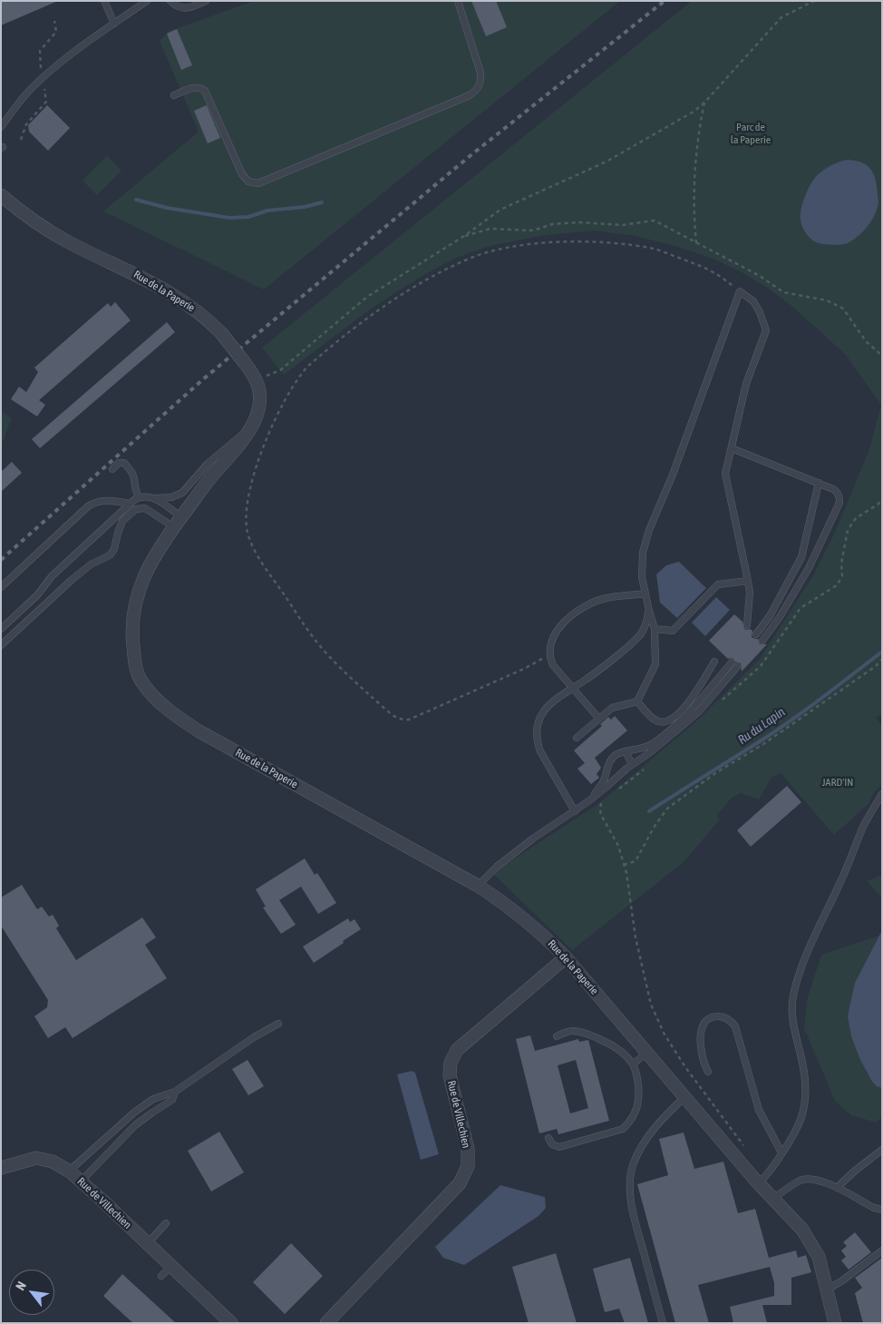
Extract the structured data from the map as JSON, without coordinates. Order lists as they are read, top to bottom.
{
  "streets": {
    "street": ["Rue de la Paperie", "Rue de Villechien"]
  },
  "crossings": [
    ["Rue de la Paperie", "Rue de Villechien"]
  ],
  "water": ["Ru du Lapin"],
  "parks": ["Parc de la Paperie", "JARD'IN"],
  "north": "top left"
}
